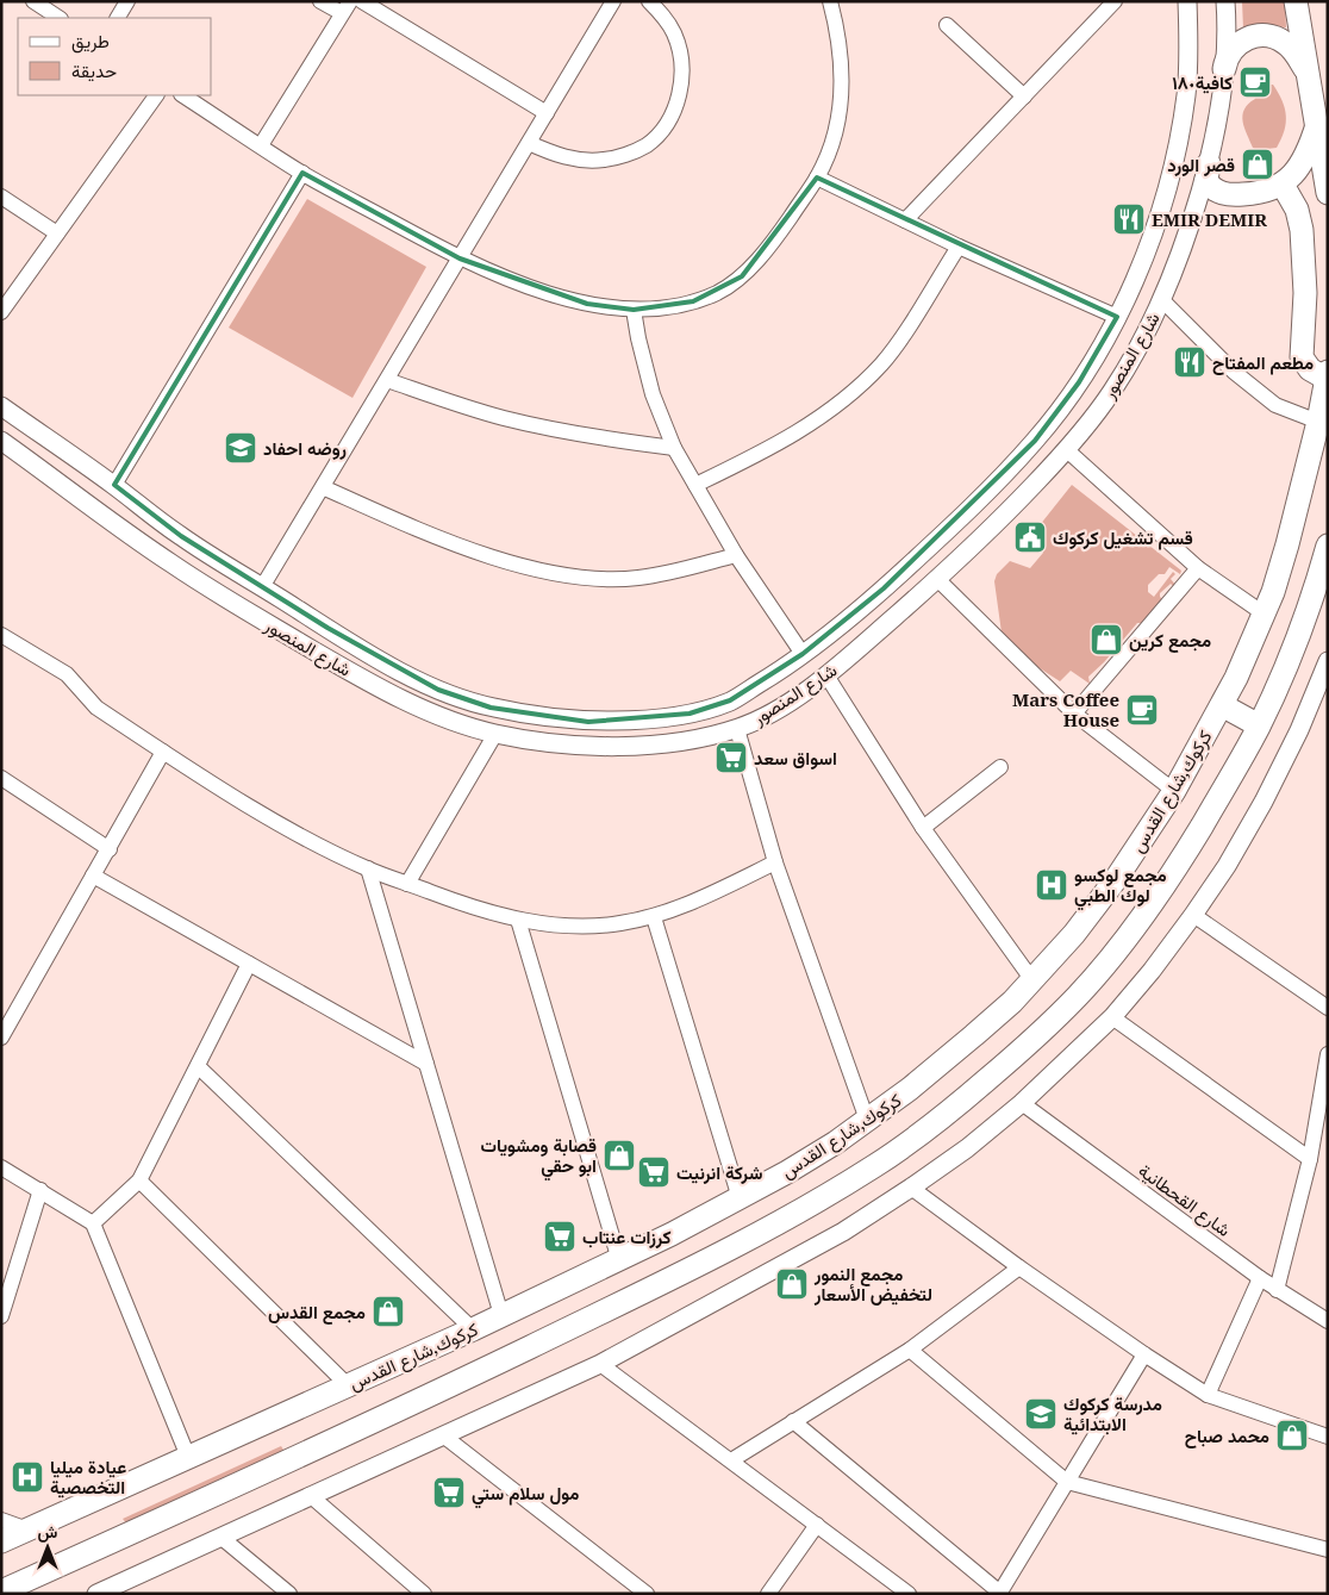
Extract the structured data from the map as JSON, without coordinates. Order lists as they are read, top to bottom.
{
  "streets": {
    "main road": ["كركوك,شارع القدس"],
    "street": ["شارع المنصور", "شارع القحطانية"]
  },
  "places": {
    "cafe": ["كافية١٨٠", "Mars Coffee House"],
    "shop": [
      "قصر الورد",
      "مجمع كرين",
      "قصابة ومشويات ابو حقي",
      "مجمع النمور لتخفيض الأسعار",
      "مجمع القدس",
      "محمد صباح"
    ],
    "restaurant": ["EMIR DEMIR", "مطعم المفتاح"],
    "school or university": ["روضه احفاد", "مدرسة كركوك الابتدائية"],
    "public building": ["قسم تشغيل كركوك"],
    "supermarket": [
      "اسواق سعد",
      "شركة انرنيت",
      "كرزات عنتاب",
      "مول سلام ستي"
    ],
    "hospital": ["مجمع لوكسو لوك الطبي", "عيادة ميليا التخصصية"]
  },
  "legend": ["طريق", "حديقة"],
  "north": "top"
}
